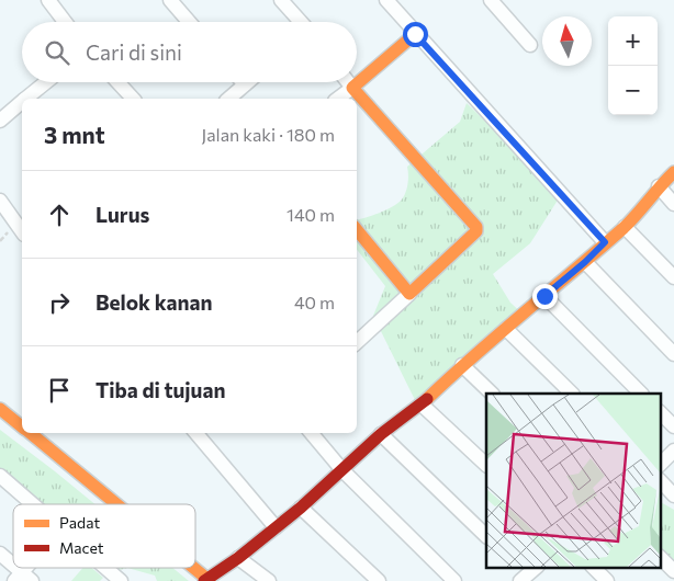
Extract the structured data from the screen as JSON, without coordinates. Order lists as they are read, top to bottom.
{
  "legend": ["Padat", "Macet"],
  "north": "top",
  "page": {
    "map_buttons": ["+", "−"],
    "search": "Cari di sini",
    "heading": ["3 mnt", "Jalan kaki · 180 m"],
    "list": [
      ["Lurus", "140 m"],
      ["Belok kanan", "40 m"],
      "Tiba di tujuan"
    ]
  }
}
